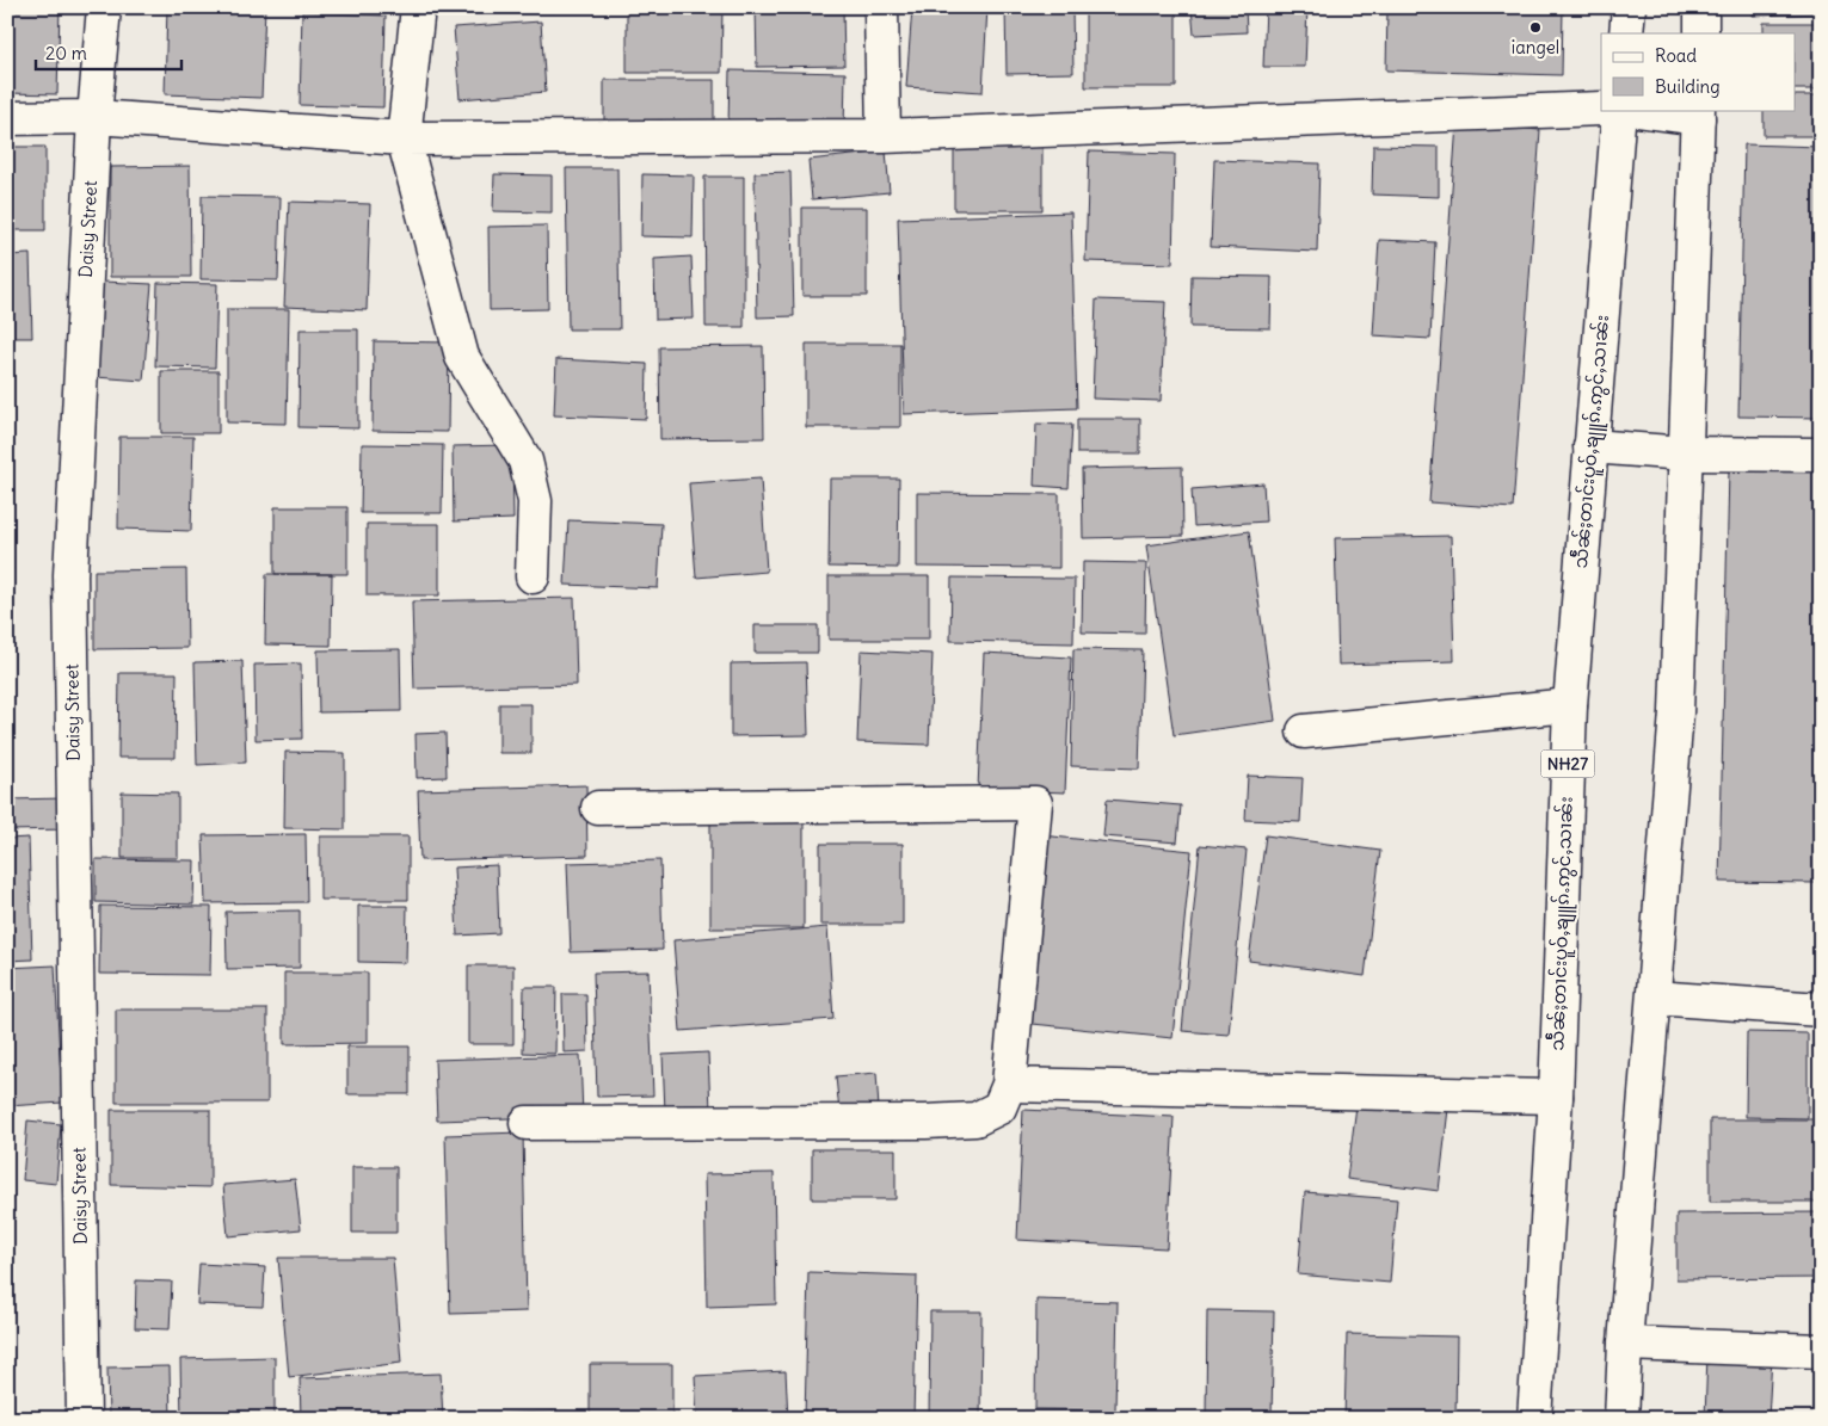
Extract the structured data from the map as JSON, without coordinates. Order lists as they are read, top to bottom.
{
  "streets": {
    "main road": ["Daisy Street", "သဵႅၼ်ႈတၢင်းပူဝ်ႇၶျူၵ်ႉဢွင်ႇသၢၼ်း", "NH27"]
  },
  "places": ["iangel"],
  "legend": ["Road", "Building"],
  "scale_bar": "20 m"
}
